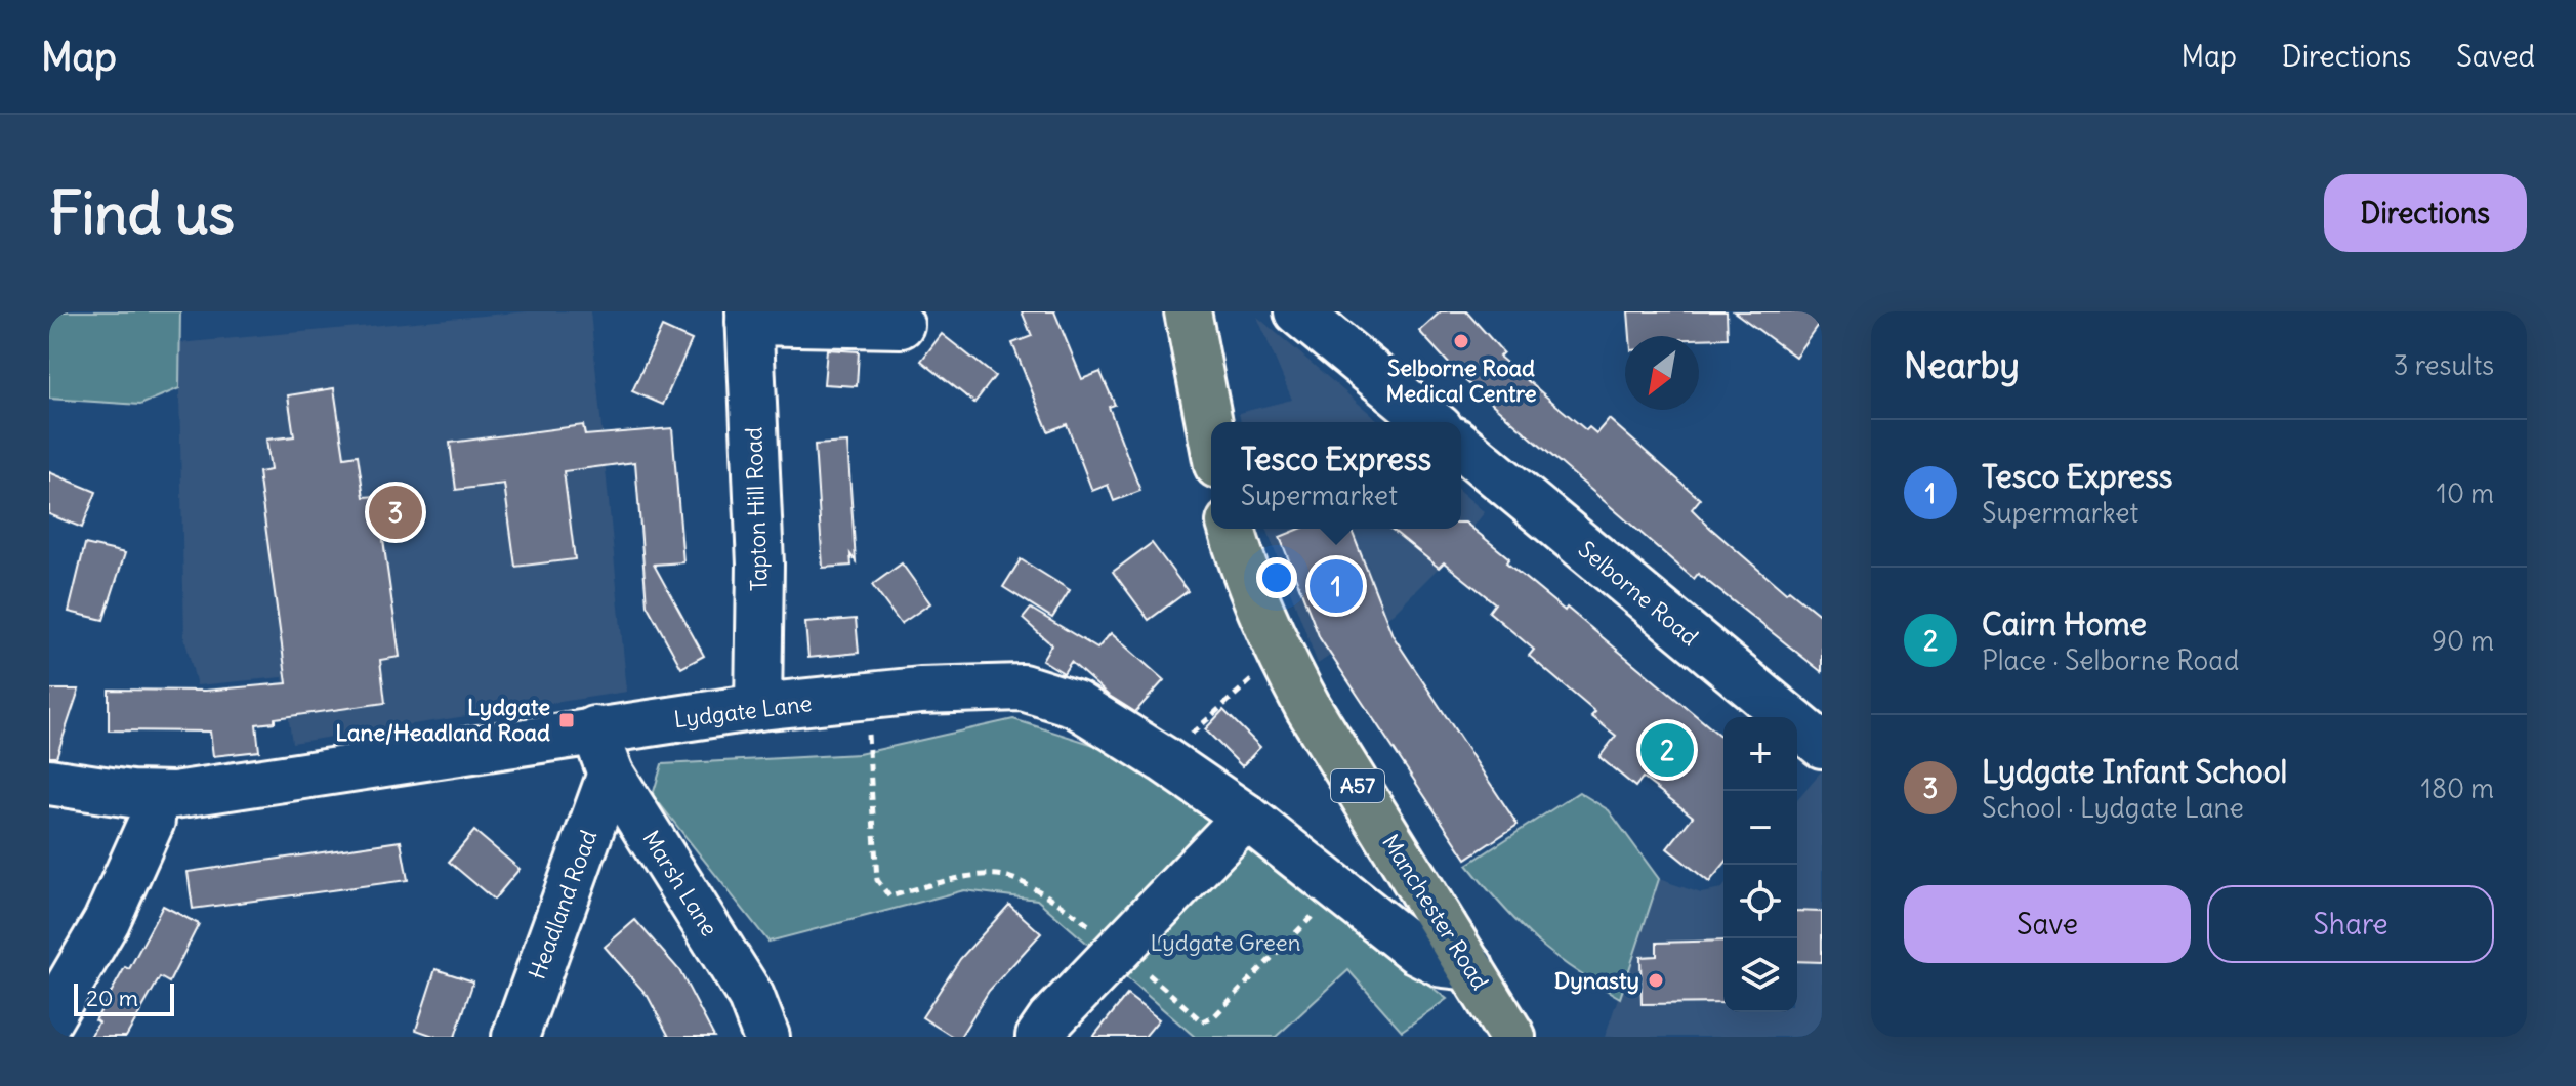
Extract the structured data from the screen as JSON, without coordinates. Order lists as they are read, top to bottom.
{
  "streets": {
    "main road": ["A57", "Manchester Road"],
    "street": [
      "Tapton Hill Road",
      "Selborne Road",
      "Lydgate Lane",
      "Marsh Lane",
      "Headland Road"
    ]
  },
  "crossings": [
    ["Tapton Hill Road", "Lydgate Lane"],
    ["Lydgate Lane", "Marsh Lane"],
    ["Lydgate Lane", "Manchester Road"],
    ["Marsh Lane", "Headland Road"]
  ],
  "parks": ["Lydgate Green"],
  "places": {
    "other": ["Selborne Road Medical Centre", "Dynasty"],
    "transit": ["Lydgate Lane/Headland Road"]
  },
  "scale_bar": "20 m",
  "north": "bottom left",
  "page": {
    "header": "Map",
    "nav": ["Map", "Directions", "Saved"],
    "buttons": [
      "Directions",
      ["Save", "Share"]
    ],
    "title": "Find us",
    "heading": ["Nearby", "3 results"],
    "list": [
      {
        "mark": "1",
        "name": "Tesco Express",
        "note": "Supermarket",
        "value": "10 m"
      },
      {
        "mark": "2",
        "name": "Cairn Home",
        "note": "Place · Selborne Road",
        "value": "90 m"
      },
      {
        "mark": "3",
        "name": "Lydgate Infant School",
        "note": "School · Lydgate Lane",
        "value": "180 m"
      }
    ],
    "popup": ["Tesco Express", "Supermarket"],
    "pins": ["3", "1", "2"],
    "map_buttons": ["+", "−"],
    "scale": "20 m"
  }
}
